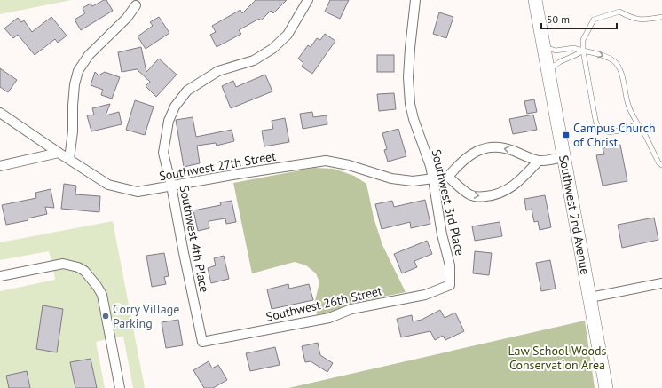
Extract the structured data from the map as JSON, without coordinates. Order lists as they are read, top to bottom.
{
  "streets": {
    "main road": ["Southwest 2nd Avenue"],
    "street": [
      "Southwest 27th Street",
      "Southwest 3rd Place",
      "Southwest 4th Place",
      "Southwest 26th Street"
    ]
  },
  "crossings": [
    ["Southwest 27th Street", "Southwest 3rd Place"],
    ["Southwest 27th Street", "Southwest 4th Place"],
    ["Southwest 3rd Place", "Southwest 26th Street"],
    ["Southwest 4th Place", "Southwest 26th Street"]
  ],
  "parks": ["Law School Woods Conservation Area"],
  "places": {
    "transit": ["Campus Church of Christ"],
    "other": ["Corry Village Parking"]
  },
  "scale_bar": "50 m"
}
